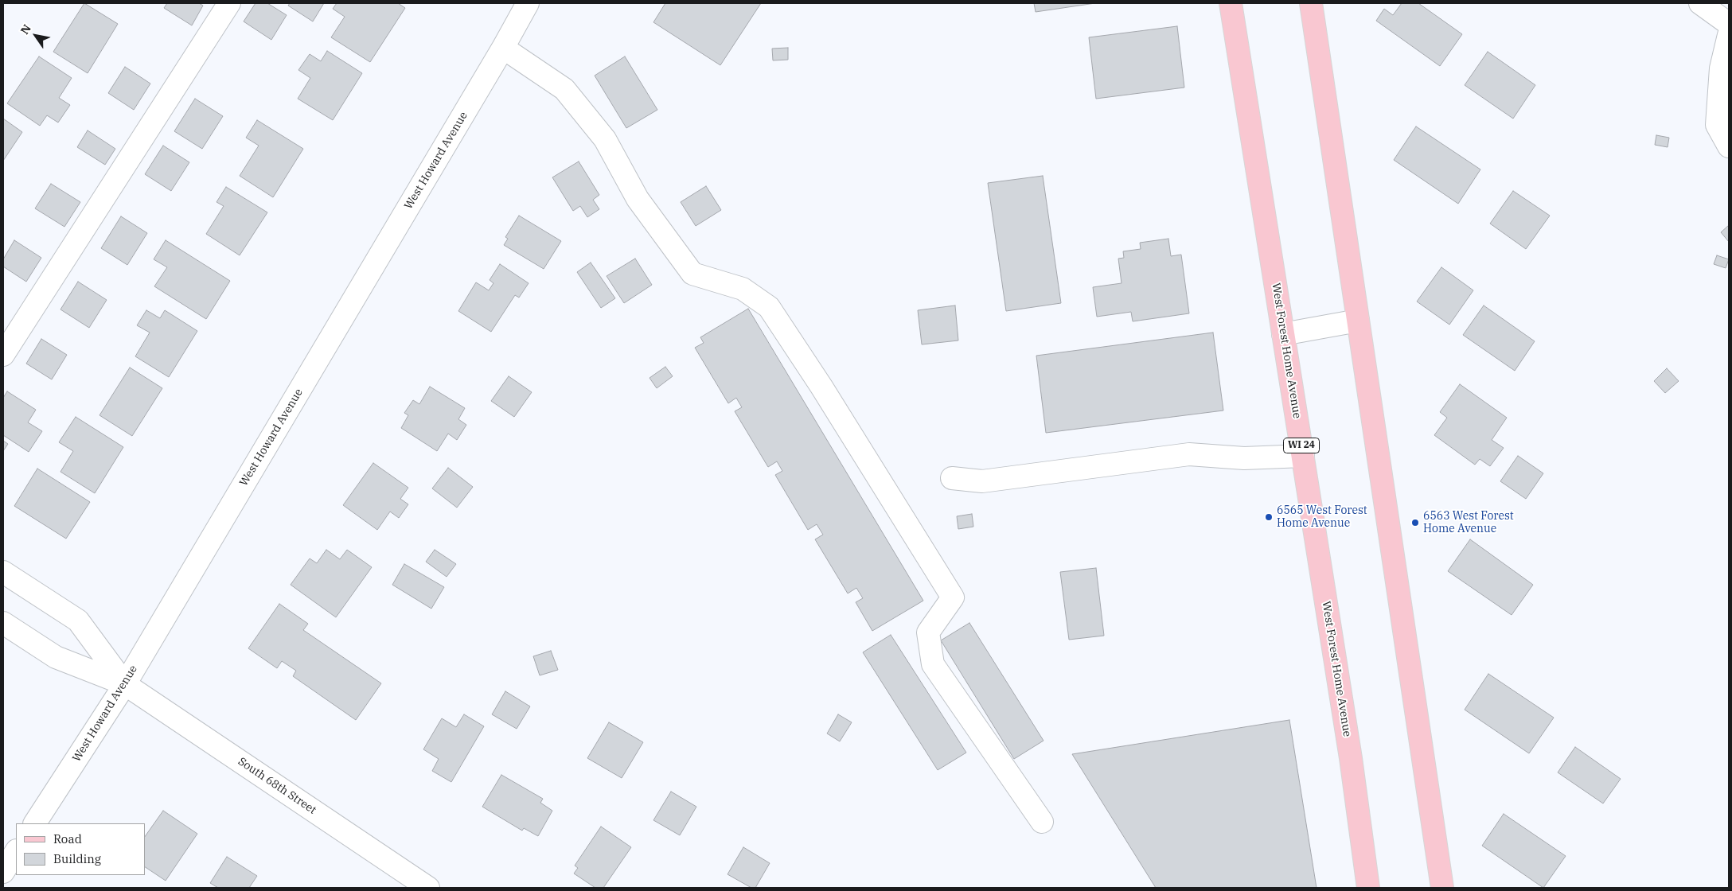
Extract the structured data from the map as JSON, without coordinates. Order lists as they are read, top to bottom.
{
  "streets": {
    "main road": ["West Forest Home Avenue", "WI 24"],
    "street": ["West Howard Avenue", "South 68th Street"]
  },
  "crossings": [
    ["West Howard Avenue", "South 68th Street"]
  ],
  "places": ["6565 West Forest Home Avenue", "6563 West Forest Home Avenue"],
  "legend": ["Road", "Building"],
  "north": "top left"
}
